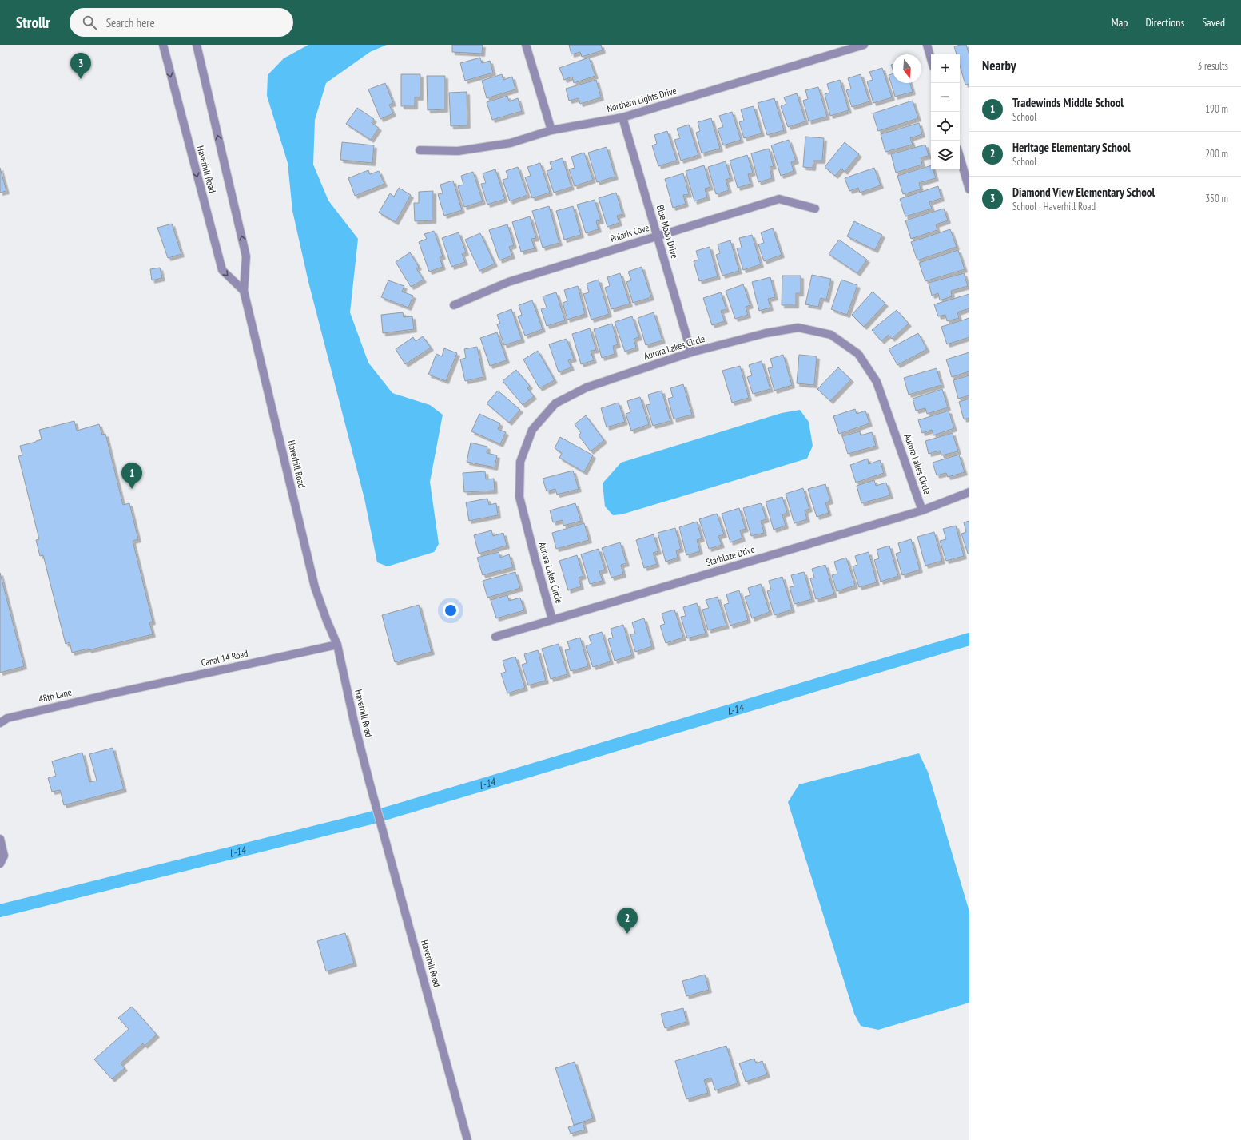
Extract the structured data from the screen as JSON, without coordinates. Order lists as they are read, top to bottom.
{
  "streets": {
    "street": [
      "Northern Lights Drive",
      "Haverhill Road",
      "Blue Moon Drive",
      "Polaris Cove",
      "Aurora Lakes Circle",
      "Starblaze Drive",
      "Canal 14 Road",
      "48th Lane"
    ]
  },
  "crossings": [
    ["Northern Lights Drive", "Blue Moon Drive"],
    ["Haverhill Road", "Canal 14 Road"],
    ["Blue Moon Drive", "Polaris Cove"],
    ["Blue Moon Drive", "Aurora Lakes Circle"],
    ["Aurora Lakes Circle", "Starblaze Drive"],
    ["Canal 14 Road", "48th Lane"]
  ],
  "water": ["L-14"],
  "north": "bottom",
  "page": {
    "header": "Strollr",
    "search": "Search here",
    "nav": ["Map", "Directions", "Saved"],
    "heading": ["Nearby", "3 results"],
    "pins": ["3", "1", "2"],
    "map_buttons": ["+", "−"],
    "list": [
      {
        "mark": "1",
        "name": "Tradewinds Middle School",
        "note": "School",
        "value": "190 m"
      },
      {
        "mark": "2",
        "name": "Heritage Elementary School",
        "note": "School",
        "value": "200 m"
      },
      {
        "mark": "3",
        "name": "Diamond View Elementary School",
        "note": "School · Haverhill Road",
        "value": "350 m"
      }
    ]
  }
}
